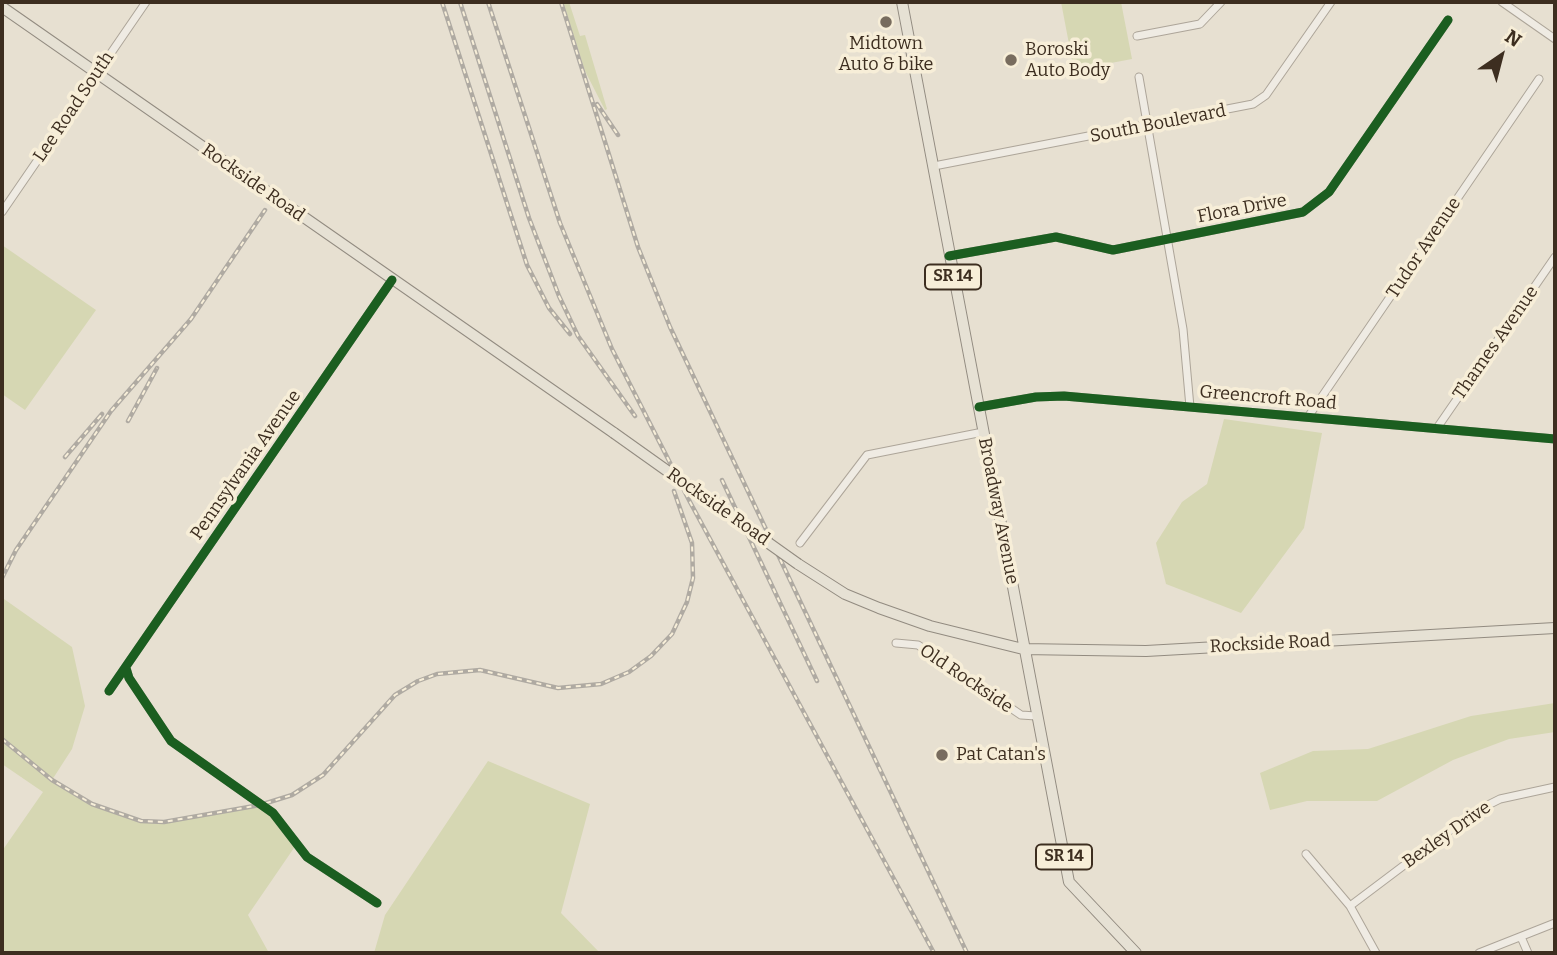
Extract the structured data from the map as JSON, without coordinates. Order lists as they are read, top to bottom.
{
  "streets": {
    "main road": ["Rockside Road", "SR 14", "Broadway Avenue"],
    "street": [
      "Lee Road South",
      "South Boulevard",
      "Flora Drive",
      "Tudor Avenue",
      "Thames Avenue",
      "Greencroft Road",
      "Pennsylvania Avenue",
      "Old Rockside",
      "Bexley Drive"
    ]
  },
  "crossings": [
    ["Lee Road South", "Rockside Road"],
    ["South Boulevard", "Broadway Avenue"],
    ["Rockside Road", "Pennsylvania Avenue"],
    ["Rockside Road", "Broadway Avenue"],
    ["Flora Drive", "Broadway Avenue"],
    ["Tudor Avenue", "Greencroft Road"],
    ["Thames Avenue", "Greencroft Road"],
    ["Greencroft Road", "Broadway Avenue"],
    ["Broadway Avenue", "Old Rockside"]
  ],
  "places": ["Midtown Auto & bike", "Boroski Auto Body", "Pat Catan's"],
  "north": "top right"
}
